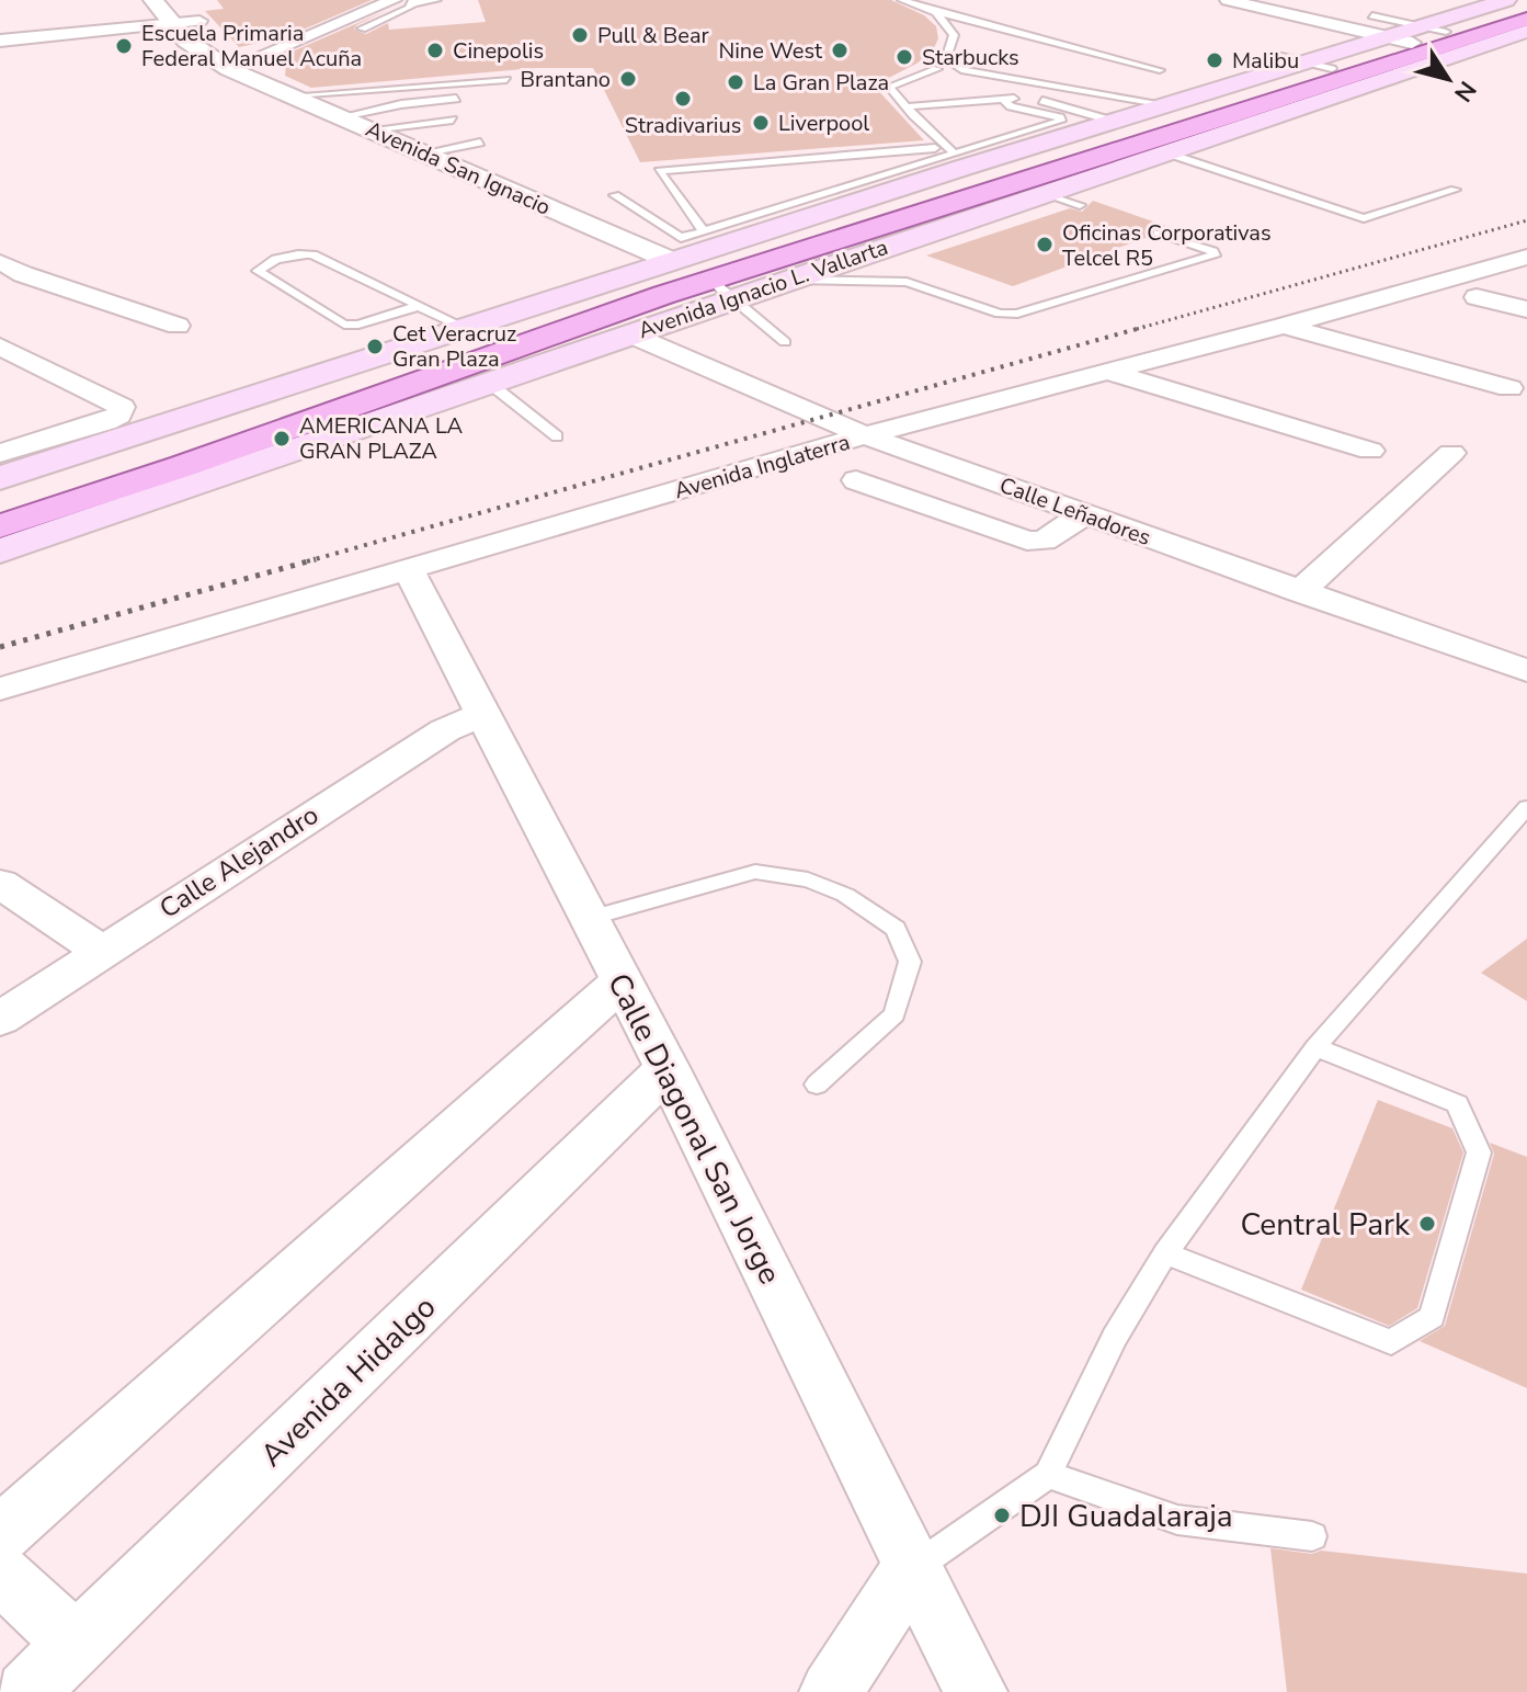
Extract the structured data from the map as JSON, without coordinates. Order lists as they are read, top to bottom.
{
  "streets": {
    "main road": ["Avenida Ignacio L. Vallarta"],
    "street": [
      "Avenida San Ignacio",
      "Avenida Inglaterra",
      "Calle Leñadores",
      "Calle Alejandro",
      "Calle Diagonal San Jorge",
      "Avenida Hidalgo"
    ]
  },
  "crossings": [
    ["Avenida San Ignacio", "Avenida Ignacio L. Vallarta"],
    ["Avenida Ignacio L. Vallarta", "Calle Leñadores"],
    ["Avenida Inglaterra", "Calle Leñadores"],
    ["Avenida Inglaterra", "Calle Diagonal San Jorge"],
    ["Calle Alejandro", "Calle Diagonal San Jorge"],
    ["Calle Diagonal San Jorge", "Avenida Hidalgo"]
  ],
  "places": [
    "Pull & Bear",
    "Escuela Primaria Federal Manuel Acuña",
    "Cinepolis",
    "Nine West",
    "Starbucks",
    "Malibu",
    "Brantano",
    "La Gran Plaza",
    "Stradivarius",
    "Liverpool",
    "Oficinas Corporativas Telcel R5",
    "Cet Veracruz Gran Plaza",
    "AMERICANA LA GRAN PLAZA",
    "Central Park",
    "DJI Guadalaraja"
  ],
  "north": "bottom right"
}
